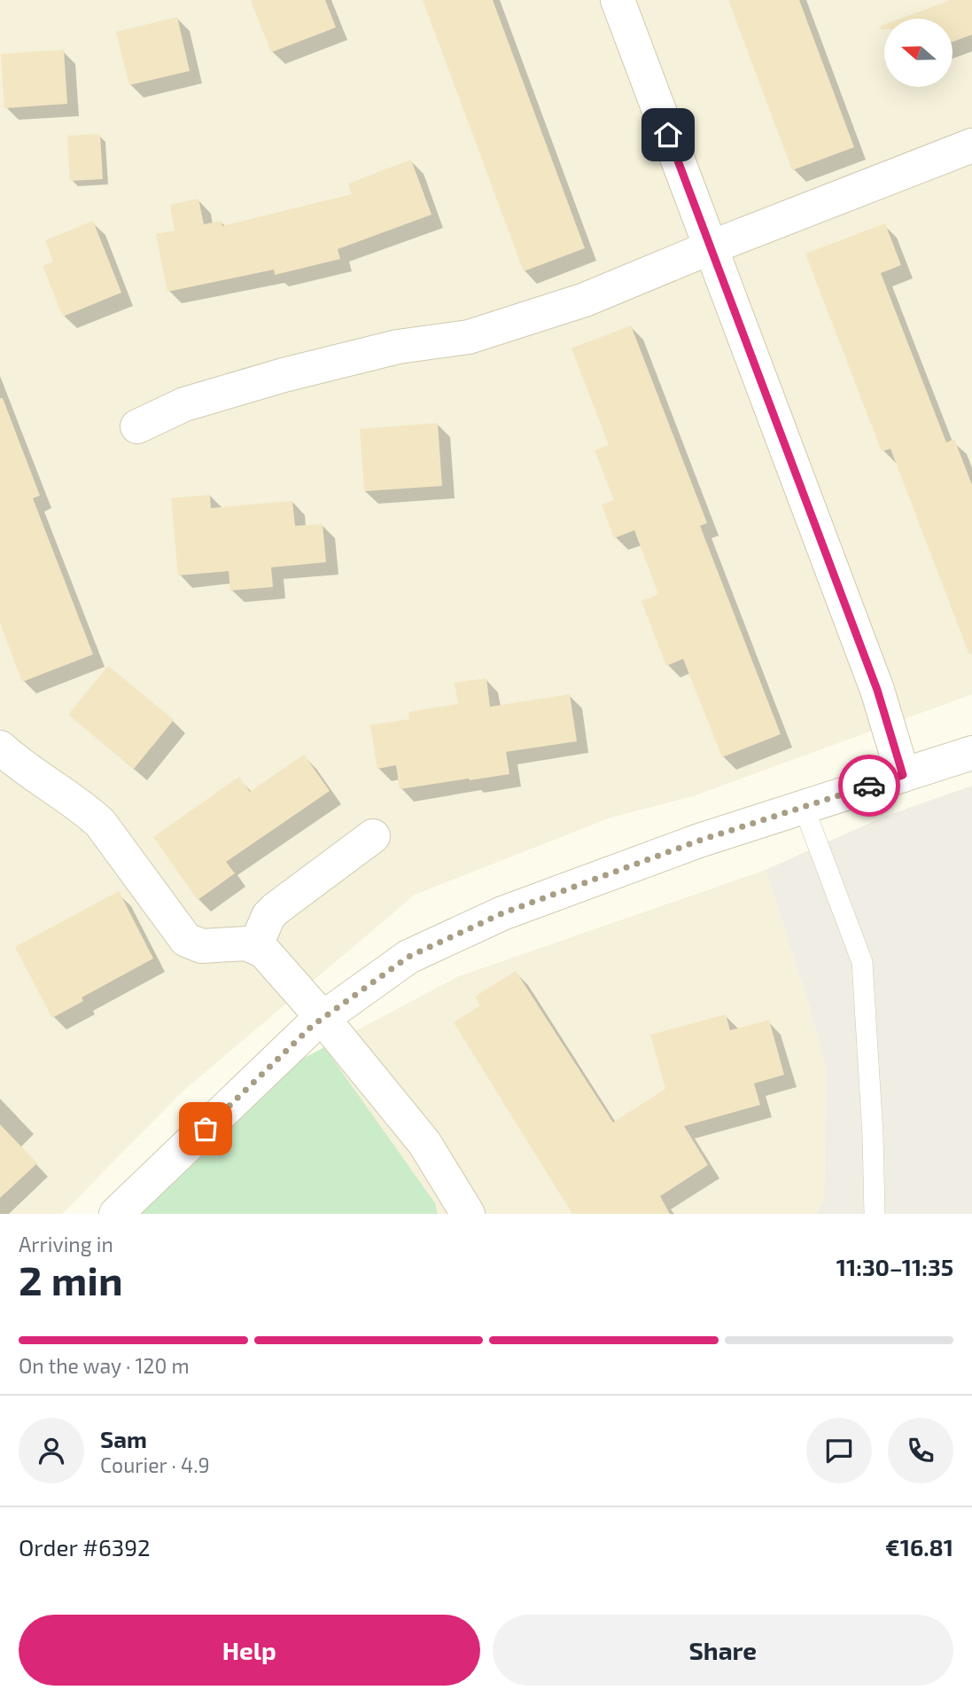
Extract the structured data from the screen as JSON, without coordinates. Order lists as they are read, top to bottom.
{
  "north": "left",
  "page": {
    "heading": ["2 min", "Arriving in", "11:30–11:35"],
    "panel": [
      "Sam",
      "Courier · 4.9",
      "Order #6392",
      "€16.81"
    ],
    "bar": "On the way · 120 m",
    "buttons": ["Help", "Share"]
  }
}
